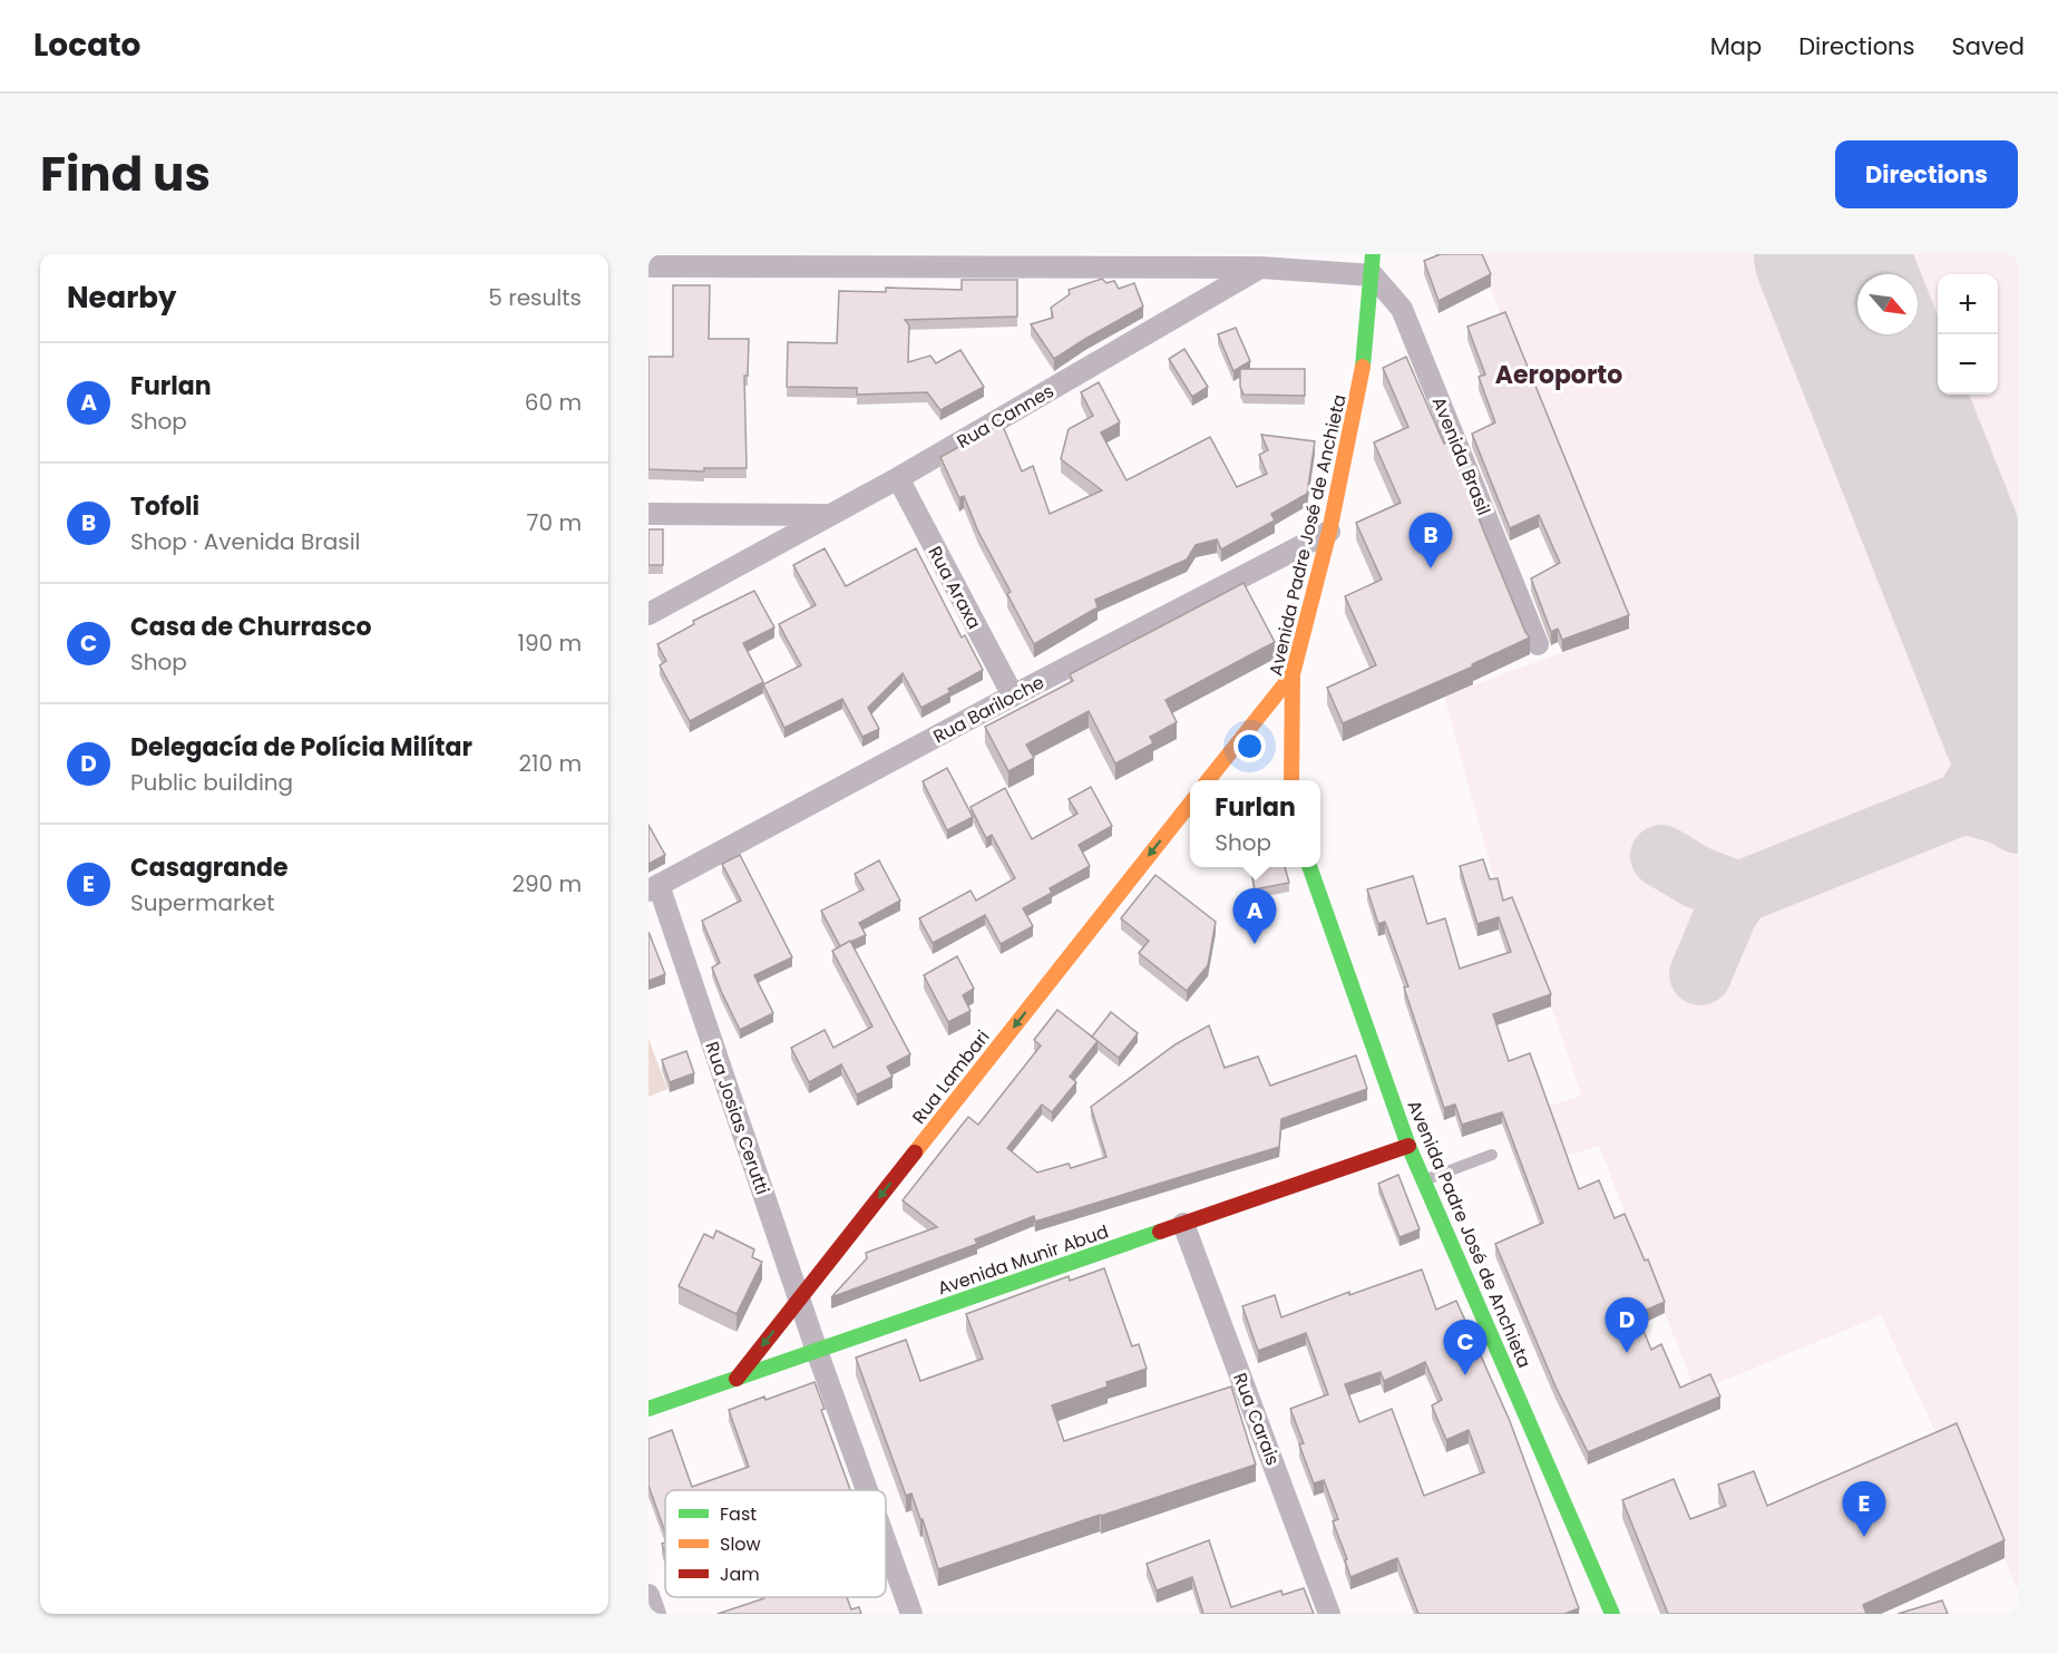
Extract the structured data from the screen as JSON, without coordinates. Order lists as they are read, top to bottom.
{
  "streets": {
    "street": [
      "Rua Cannes",
      "Avenida Brasil",
      "Avenida Padre José de Anchieta",
      "Rua Araxa",
      "Rua Bariloche",
      "Rua Lambari",
      "Rua Josias Cerutti",
      "Avenida Munir Abud",
      "Rua Carais"
    ]
  },
  "crossings": [
    ["Rua Cannes", "Rua Araxa"],
    ["Avenida Brasil", "Avenida Padre José de Anchieta"],
    ["Avenida Padre José de Anchieta", "Rua Bariloche"],
    ["Avenida Padre José de Anchieta", "Avenida Munir Abud"],
    ["Rua Araxa", "Rua Bariloche"],
    ["Rua Bariloche", "Rua Josias Cerutti"],
    ["Rua Lambari", "Rua Josias Cerutti"],
    ["Rua Lambari", "Avenida Munir Abud"],
    ["Rua Josias Cerutti", "Avenida Munir Abud"],
    ["Avenida Munir Abud", "Rua Carais"]
  ],
  "one_way": ["Rua Lambari"],
  "districts": ["Aeroporto"],
  "legend": ["Fast", "Slow", "Jam"],
  "north": "bottom right",
  "page": {
    "header": "Locato",
    "nav": ["Map", "Directions", "Saved"],
    "title": "Find us",
    "buttons": "Directions",
    "heading": ["Nearby", "5 results"],
    "map_buttons": ["+", "−"],
    "list": [
      {
        "mark": "A",
        "name": "Furlan",
        "note": "Shop",
        "value": "60 m"
      },
      {
        "mark": "B",
        "name": "Tofoli",
        "note": "Shop · Avenida Brasil",
        "value": "70 m"
      },
      {
        "mark": "C",
        "name": "Casa de Churrasco",
        "note": "Shop",
        "value": "190 m"
      },
      {
        "mark": "D",
        "name": "Delegacía de Polícia Milítar",
        "note": "Public building",
        "value": "210 m"
      },
      {
        "mark": "E",
        "name": "Casagrande",
        "note": "Supermarket",
        "value": "290 m"
      }
    ],
    "pins": [
      "B",
      "A",
      "D",
      "C",
      "E"
    ],
    "popup": ["Furlan", "Shop"]
  }
}
